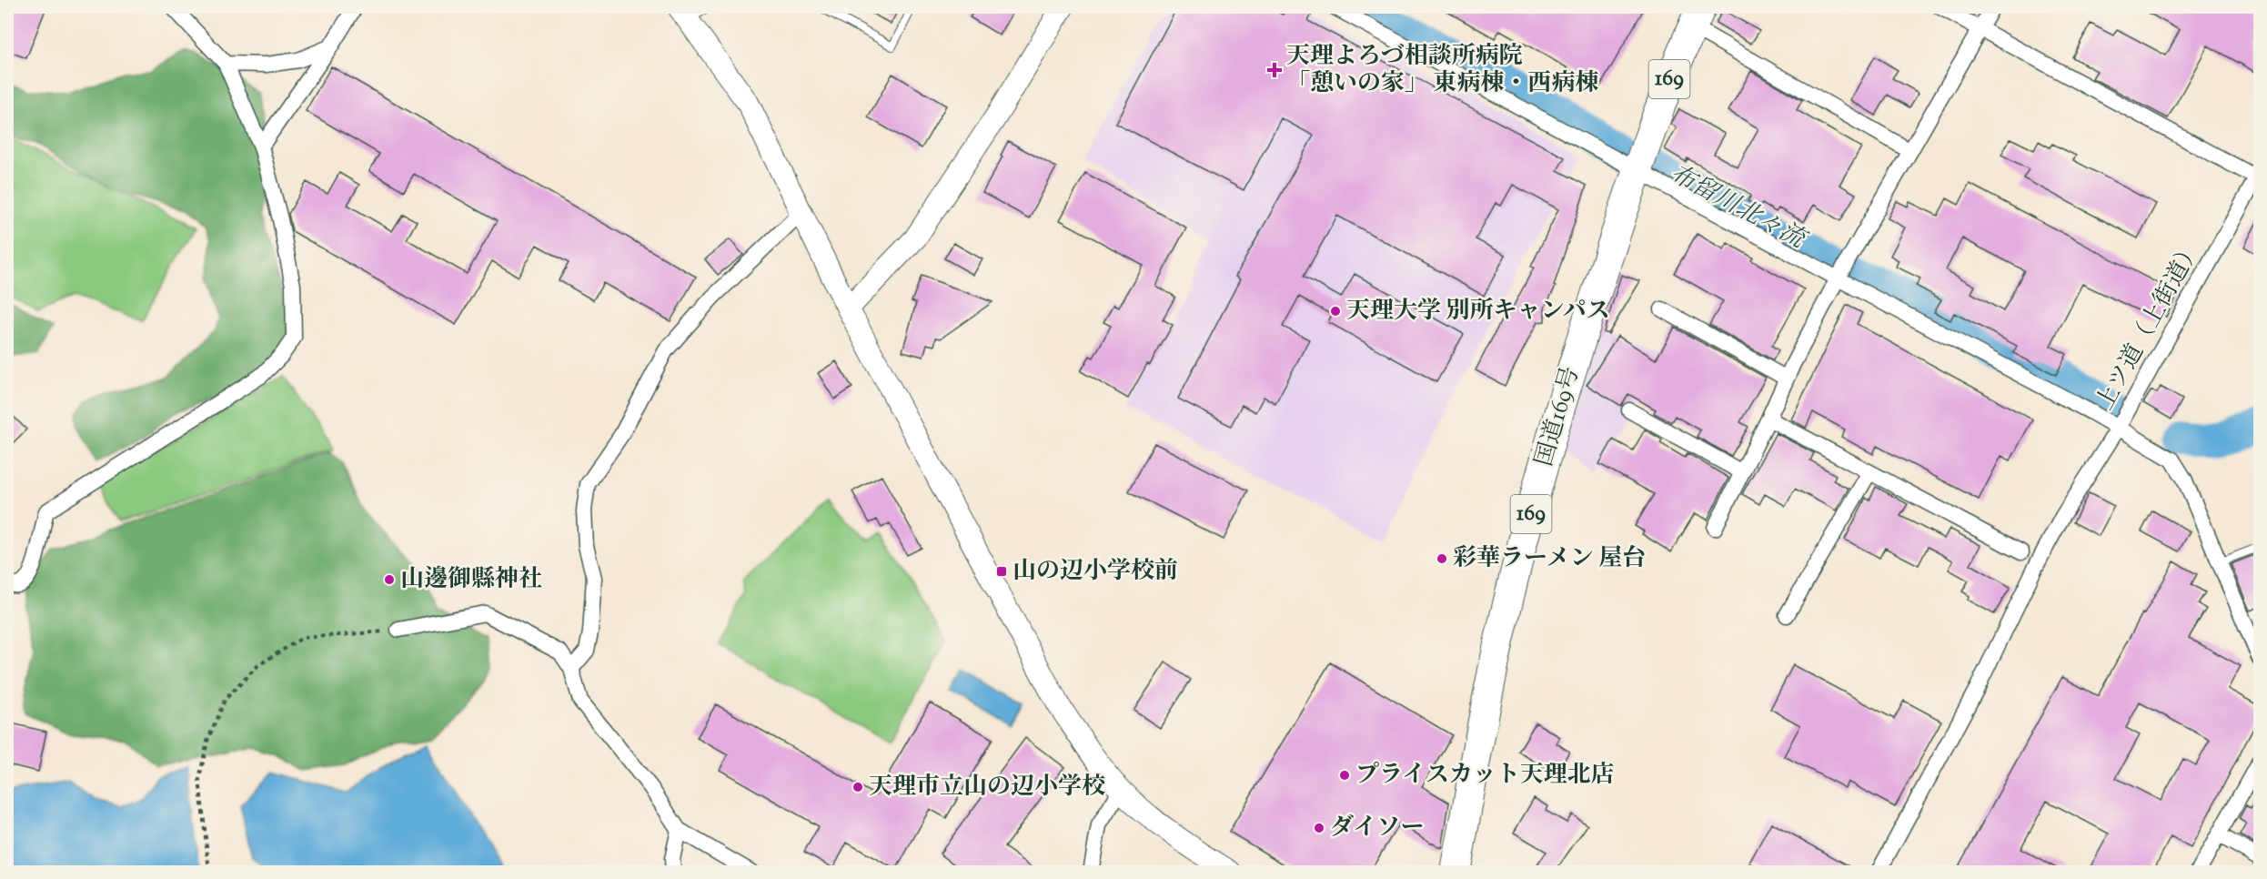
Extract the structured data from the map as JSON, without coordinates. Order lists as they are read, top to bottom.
{
  "streets": {
    "highway": ["169", "国道169号"],
    "street": ["上ツ道（上街道）"]
  },
  "water": ["布留川北々流"],
  "places": {
    "health": ["天理よろづ相談所病院 「憩いの家」 東病棟・西病棟"],
    "other": [
      "天理大学 別所キャンパス",
      "彩華ラーメン 屋台",
      "山邊御縣神社",
      "プライスカット天理北店",
      "天理市立山の辺小学校",
      "ダイソー"
    ],
    "transit": ["山の辺小学校前"]
  }
}
